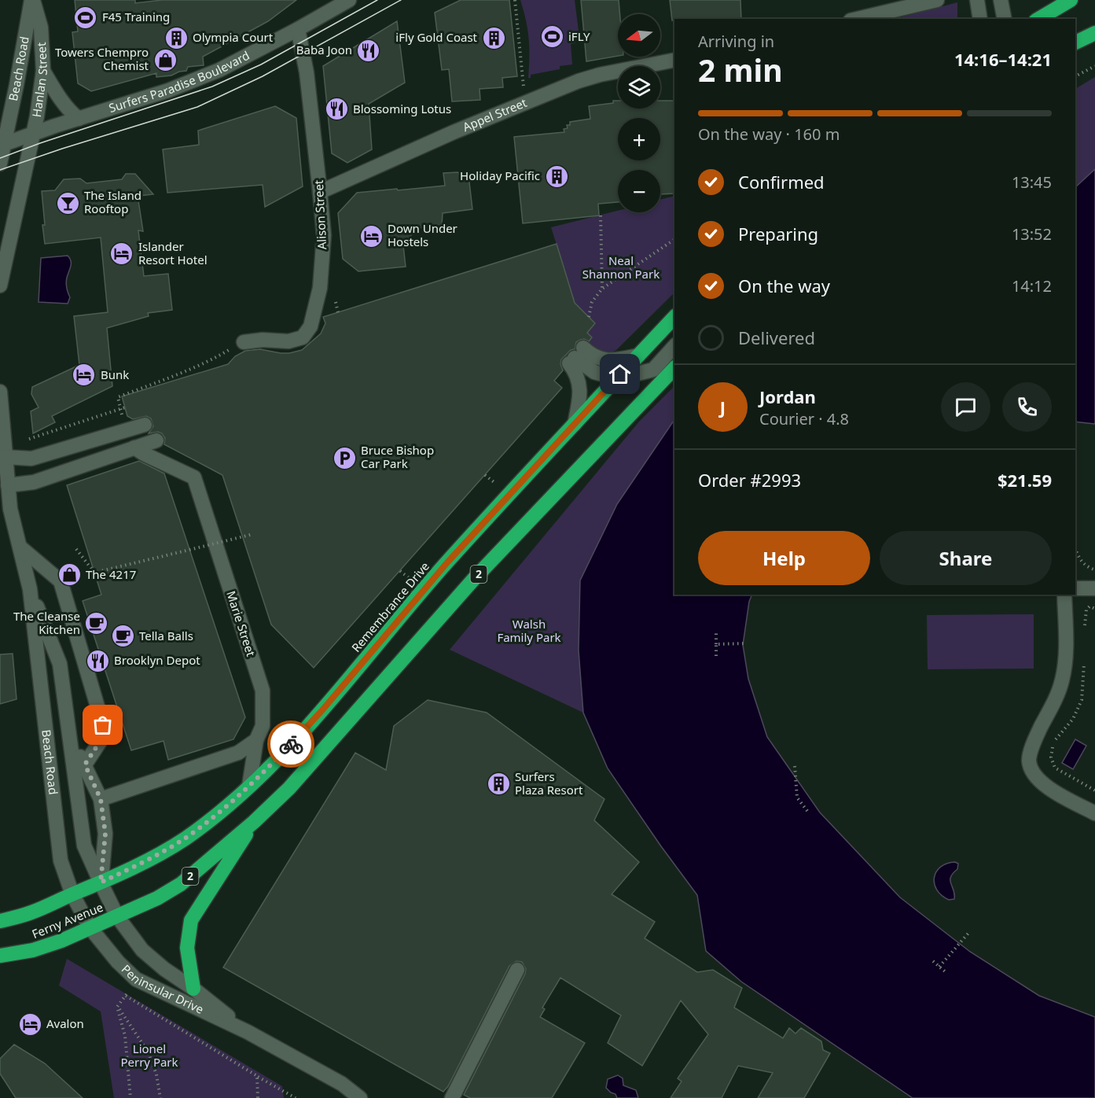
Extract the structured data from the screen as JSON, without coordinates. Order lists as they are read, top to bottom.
{
  "streets": {
    "highway": ["2", "Remembrance Drive", "Ferny Avenue"],
    "street": [
      "Beach Road",
      "Hanlan Street",
      "Surfers Paradise Boulevard",
      "Appel Street",
      "Alison Street",
      "Marie Street",
      "Peninsular Drive"
    ]
  },
  "crossings": [
    ["Beach Road", "Hanlan Street"],
    ["Beach Road", "Surfers Paradise Boulevard"],
    ["Beach Road", "2"],
    ["Beach Road", "Remembrance Drive"],
    ["Beach Road", "Ferny Avenue"],
    ["Beach Road", "Peninsular Drive"],
    ["Hanlan Street", "Surfers Paradise Boulevard"],
    ["Surfers Paradise Boulevard", "Alison Street"],
    ["Appel Street", "Alison Street"],
    ["2", "Ferny Avenue"],
    ["2", "Peninsular Drive"],
    ["Remembrance Drive", "Marie Street"],
    ["Remembrance Drive", "Ferny Avenue"],
    ["Ferny Avenue", "Peninsular Drive"]
  ],
  "parks": ["Neal Shannon Park", "Walsh Family Park", "Lionel Perry Park"],
  "places": {
    "sports": ["F45 Training", "iFLY"],
    "building": [
      "Olympia Court",
      "iFly Gold Coast",
      "Holiday Pacific",
      "Surfers Plaza Resort"
    ],
    "restaurant": ["Baba Joon", "Blossoming Lotus", "Brooklyn Depot"],
    "shop": ["Towers Chempro Chemist", "The 4217"],
    "bar": ["The Island Rooftop"],
    "hotel": [
      "Down Under Hostels",
      "Islander Resort Hotel",
      "Bunk",
      "Avalon"
    ],
    "parking": ["Bruce Bishop Car Park"],
    "cafe": ["The Cleanse Kitchen", "Tella Balls"]
  },
  "north": "left",
  "page": {
    "map_buttons": ["+", "−"],
    "heading": ["2 min", "Arriving in", "14:16–14:21"],
    "panel": [
      "Jordan",
      "Courier · 4.8",
      "Order #2993",
      "$21.59"
    ],
    "bar": "On the way · 160 m",
    "list": [
      ["Confirmed", "13:45"],
      ["Preparing", "13:52"],
      ["On the way", "14:12"],
      "Delivered"
    ],
    "round": "J",
    "buttons": ["Help", "Share"]
  }
}
